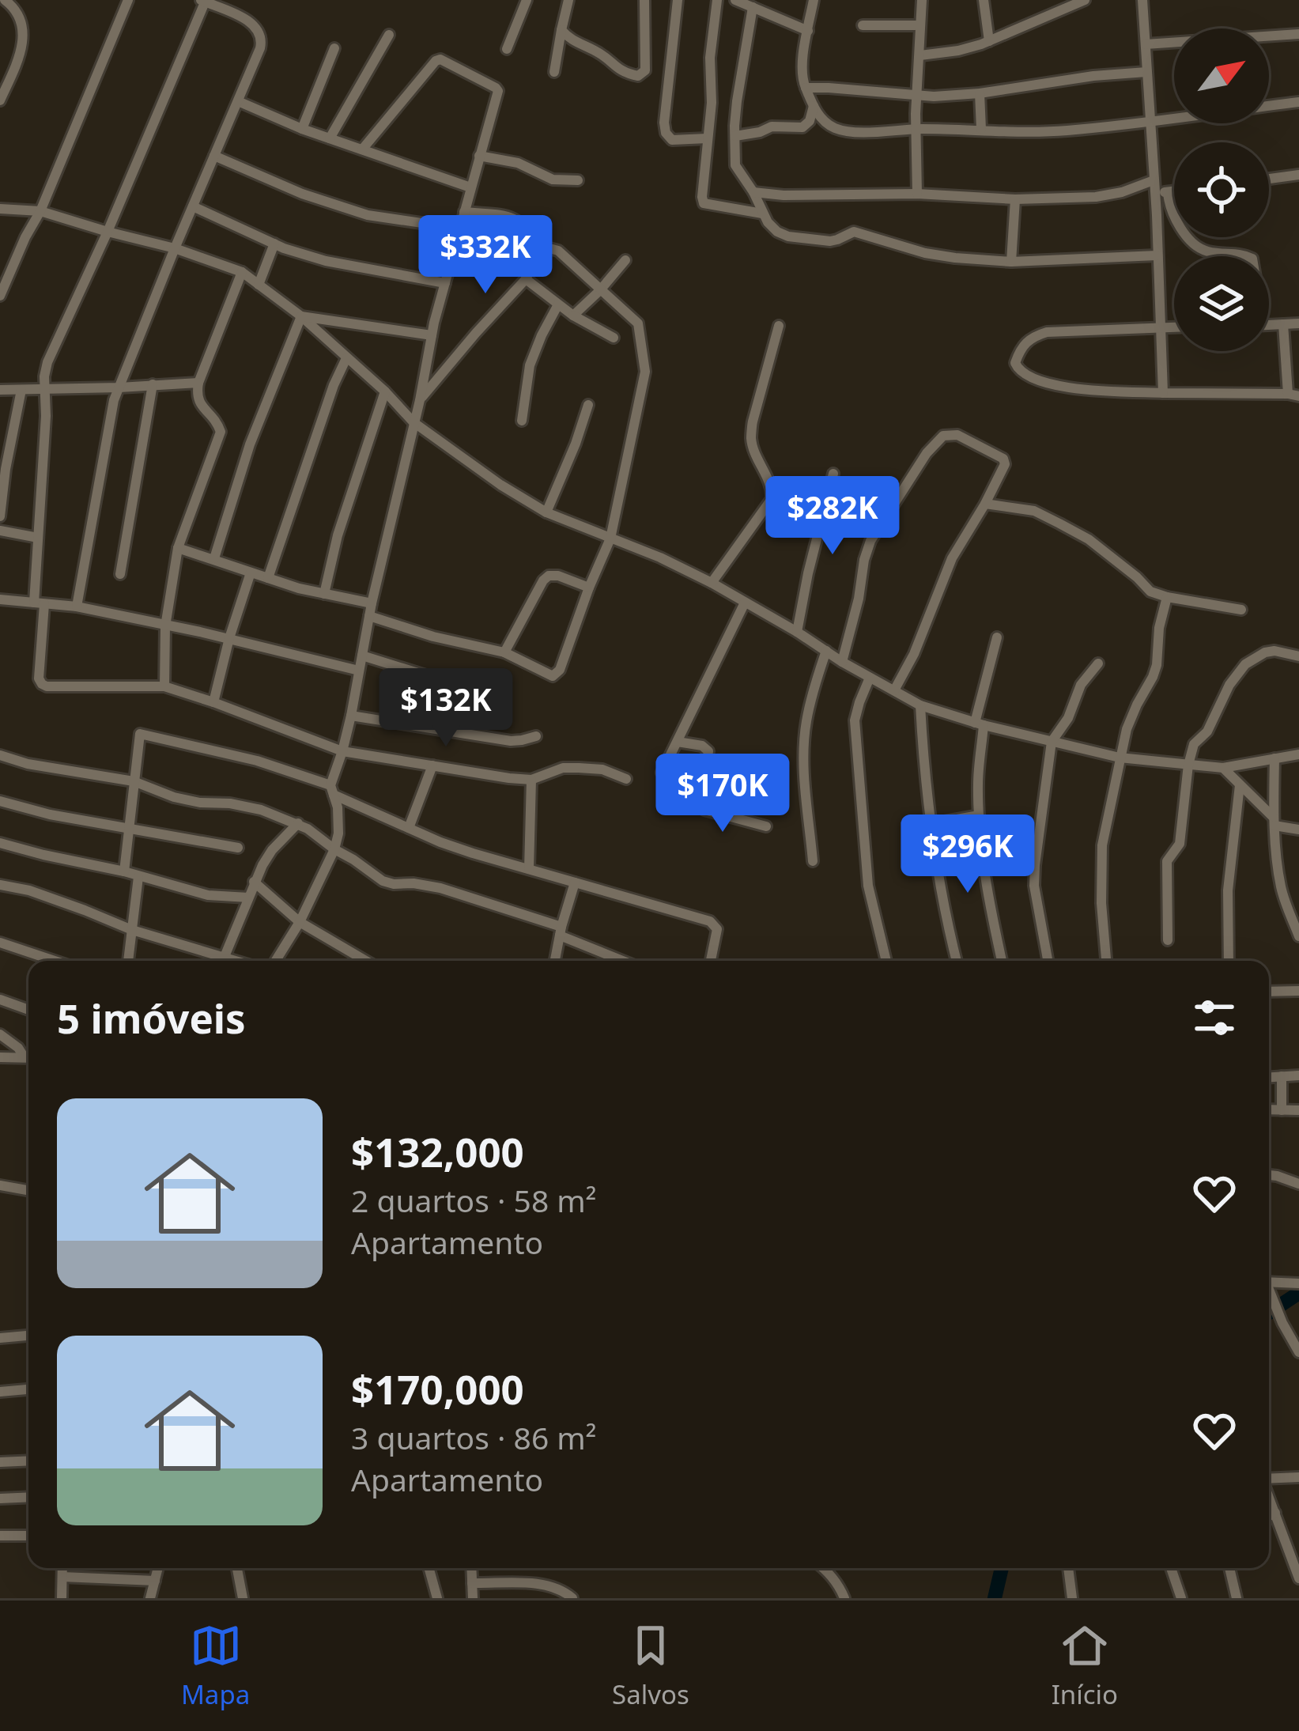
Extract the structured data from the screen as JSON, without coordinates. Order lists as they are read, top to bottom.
{
  "north": "top right",
  "page": {
    "price": [
      "$332K",
      "$282K",
      "$132K",
      "$170K",
      "$296K"
    ],
    "heading": "5 imóveis",
    "list": [
      {
        "name": "$132,000",
        "note": "2 quartos · 58 m² · Apartamento"
      },
      {
        "name": "$170,000",
        "note": "3 quartos · 86 m² · Apartamento"
      }
    ],
    "tabs": ["Mapa", "Salvos", "Início"]
  }
}
